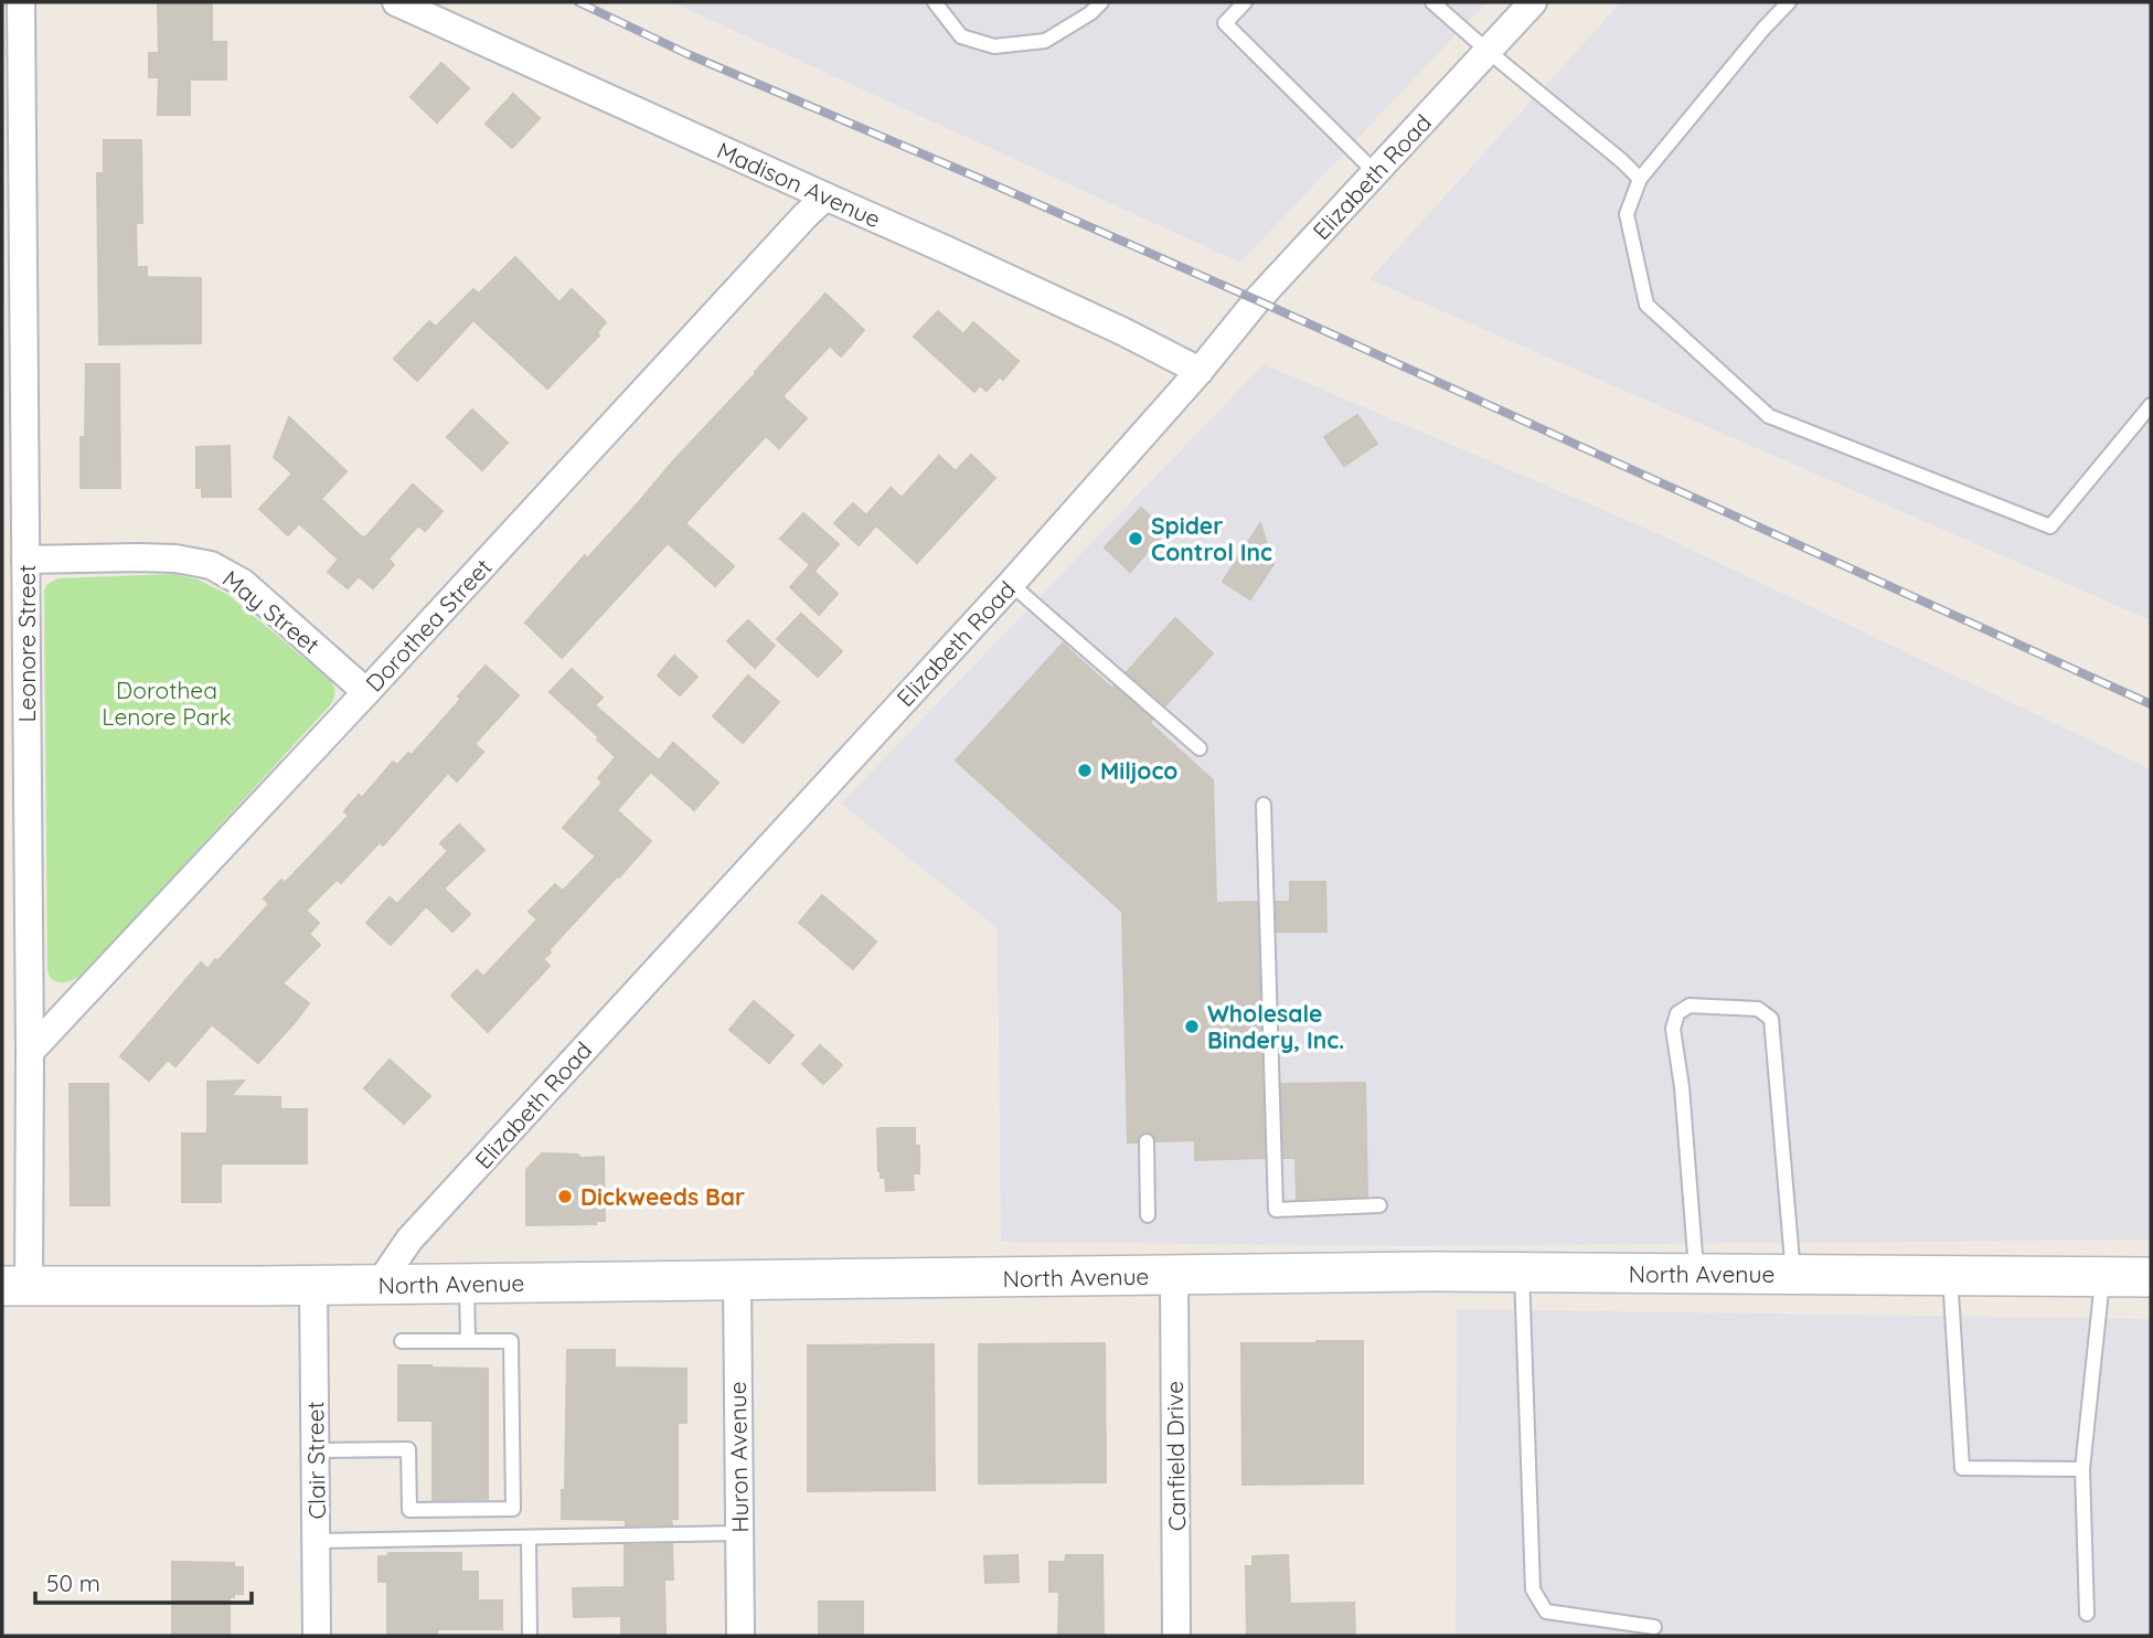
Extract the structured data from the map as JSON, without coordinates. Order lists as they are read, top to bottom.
{
  "streets": {
    "main road": ["North Avenue"],
    "street": [
      "Elizabeth Road",
      "Madison Avenue",
      "May Street",
      "Dorothea Street",
      "Leonore Street",
      "Canfield Drive",
      "Huron Avenue",
      "Clair Street"
    ]
  },
  "crossings": [
    ["Elizabeth Road", "Madison Avenue"],
    ["Elizabeth Road", "North Avenue"],
    ["Madison Avenue", "Dorothea Street"],
    ["May Street", "Dorothea Street"],
    ["May Street", "Leonore Street"],
    ["Dorothea Street", "Leonore Street"],
    ["Leonore Street", "North Avenue"],
    ["North Avenue", "Canfield Drive"],
    ["North Avenue", "Huron Avenue"],
    ["North Avenue", "Clair Street"]
  ],
  "parks": ["Dorothea Lenore Park"],
  "places": [
    "Spider Control Inc",
    "Miljoco",
    "Wholesale Bindery, Inc.",
    "Dickweeds Bar"
  ],
  "scale_bar": "50 m"
}
